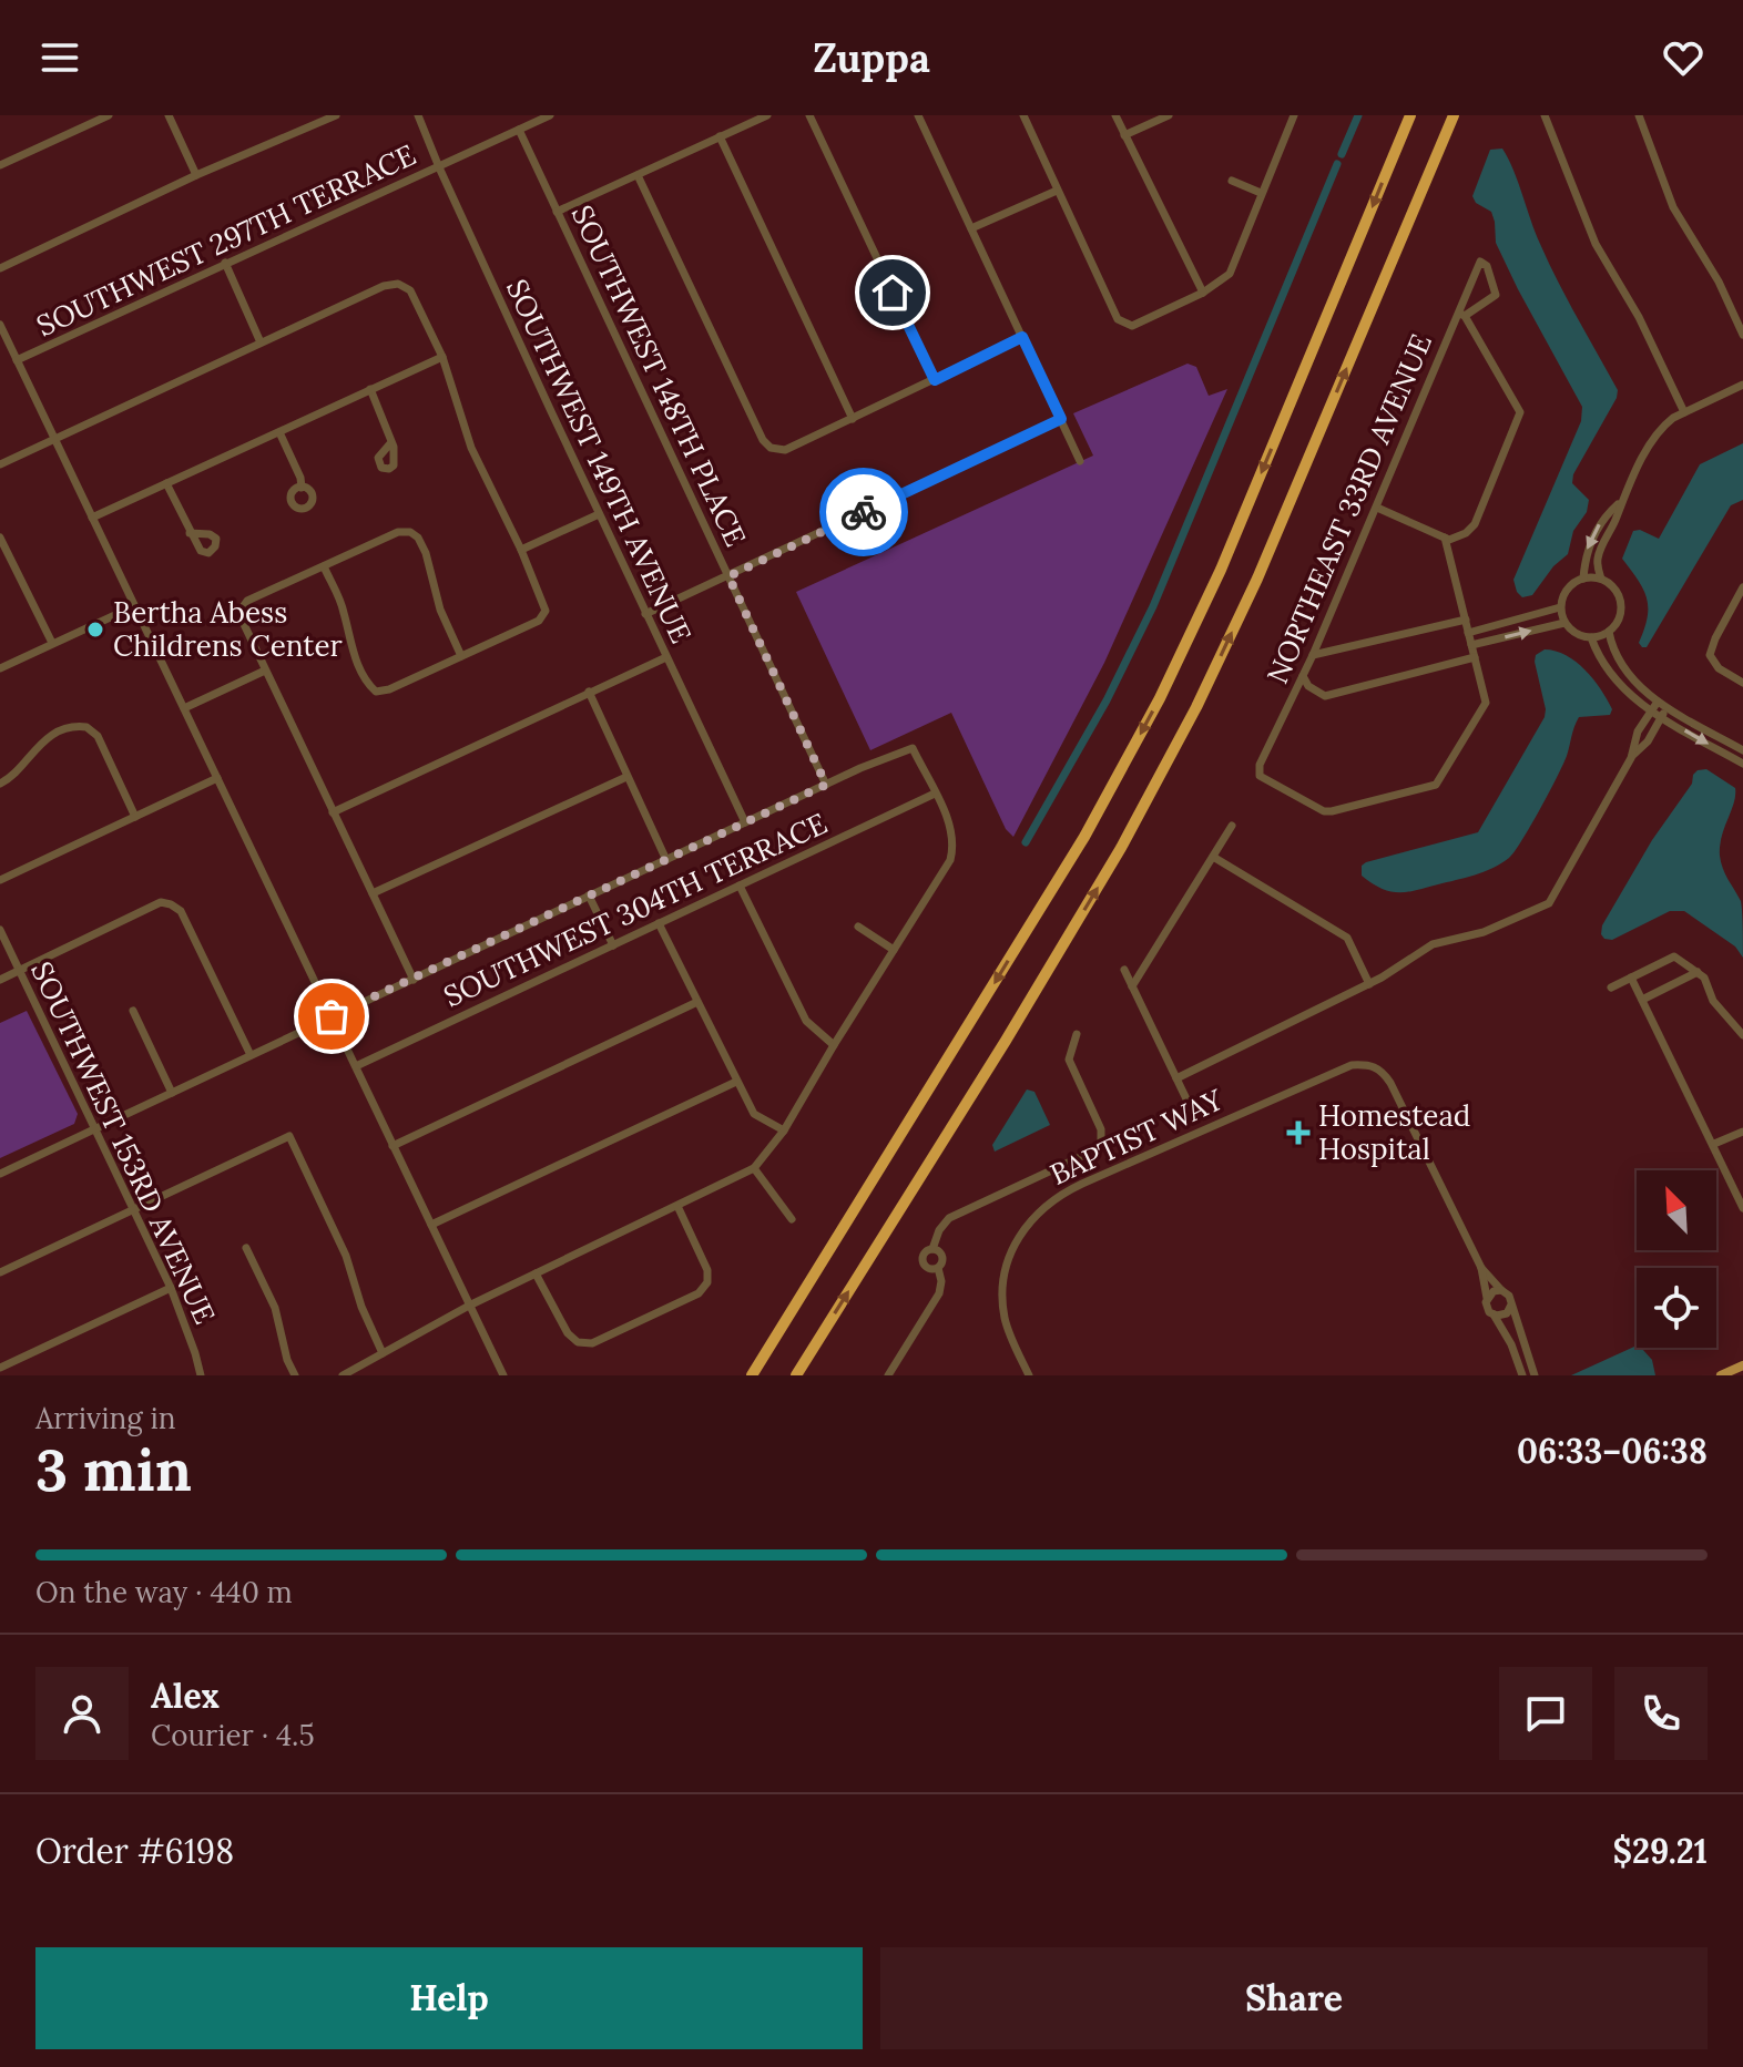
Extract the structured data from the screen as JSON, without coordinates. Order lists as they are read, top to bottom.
{
  "streets": {
    "street": [
      "SOUTHWEST 297TH TERRACE",
      "SOUTHWEST 148TH PLACE",
      "SOUTHWEST 149TH AVENUE",
      "NORTHEAST 33RD AVENUE",
      "SOUTHWEST 304TH TERRACE",
      "BAPTIST WAY",
      "SOUTHWEST 153RD AVENUE"
    ]
  },
  "crossings": [
    ["SOUTHWEST 297TH TERRACE", "SOUTHWEST 148TH PLACE"],
    ["SOUTHWEST 297TH TERRACE", "SOUTHWEST 149TH AVENUE"]
  ],
  "places": {
    "other": ["Bertha Abess Childrens Center"],
    "health": ["Homestead Hospital"]
  },
  "north": "top left",
  "page": {
    "header": "Zuppa",
    "heading": ["3 min", "Arriving in", "06:33–06:38"],
    "panel": [
      "Alex",
      "Courier · 4.5",
      "Order #6198",
      "$29.21"
    ],
    "bar": "On the way · 440 m",
    "buttons": ["Help", "Share"]
  }
}
